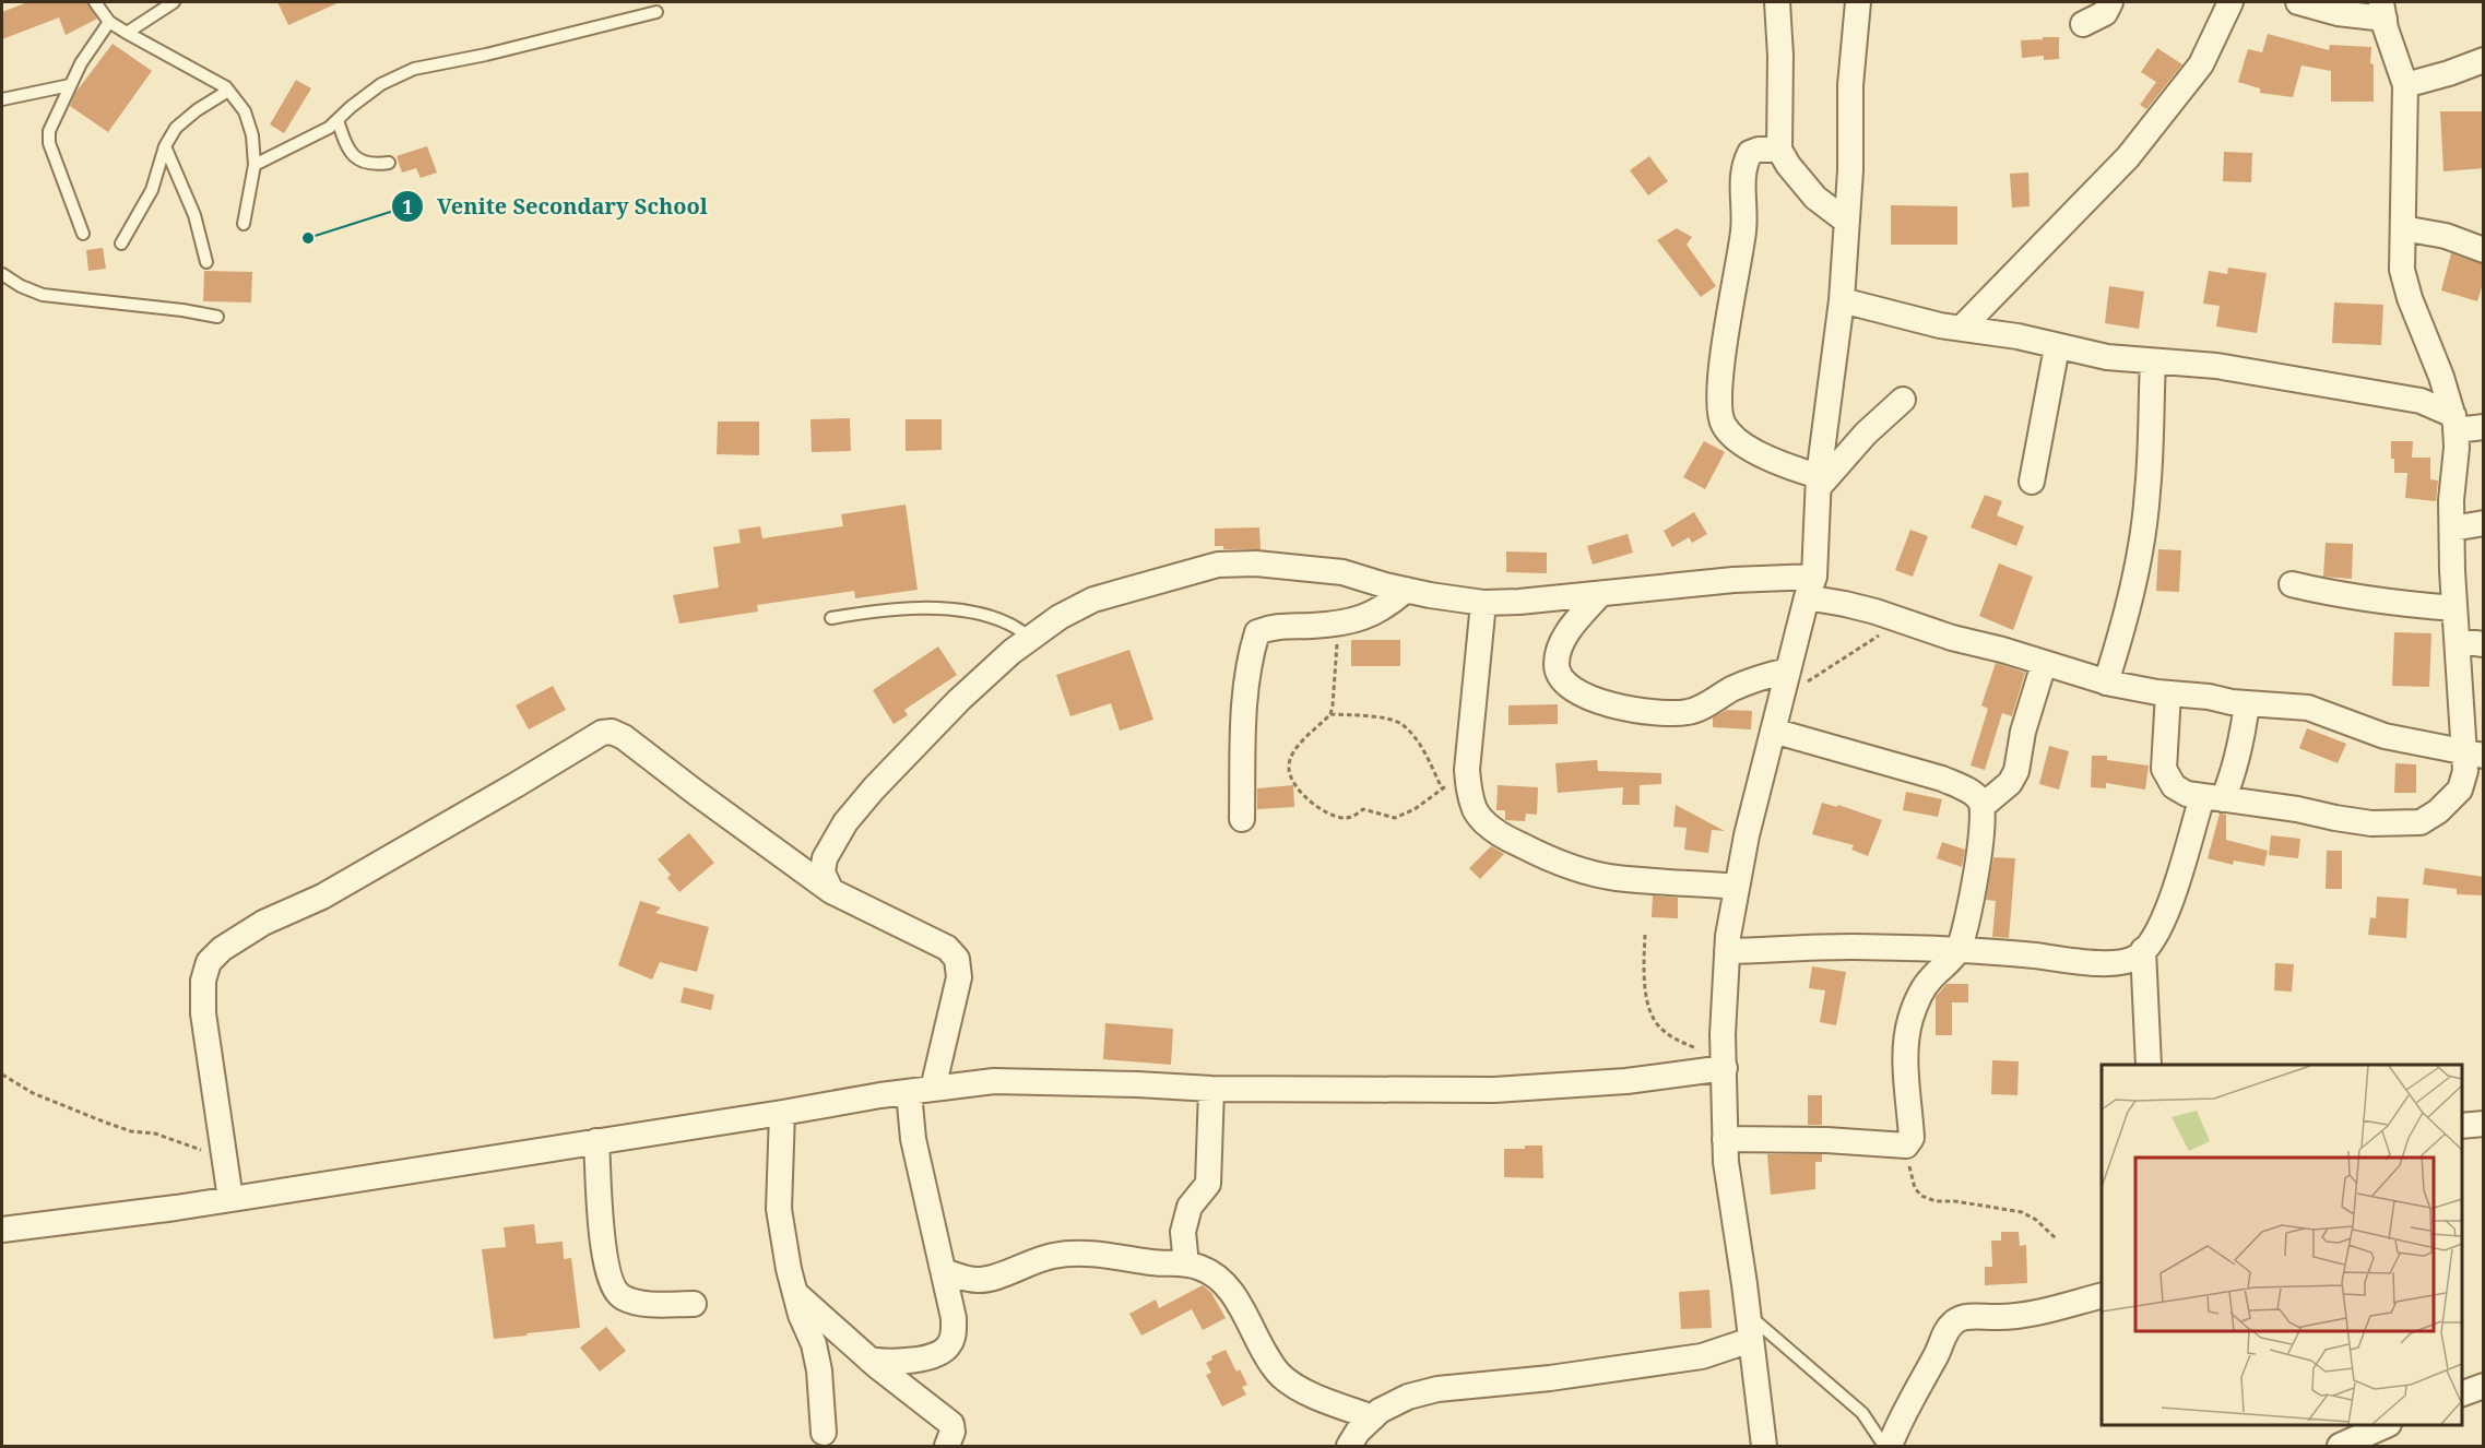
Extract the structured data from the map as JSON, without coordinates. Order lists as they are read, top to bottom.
{
  "places": ["Venite Secondary School"]
}
